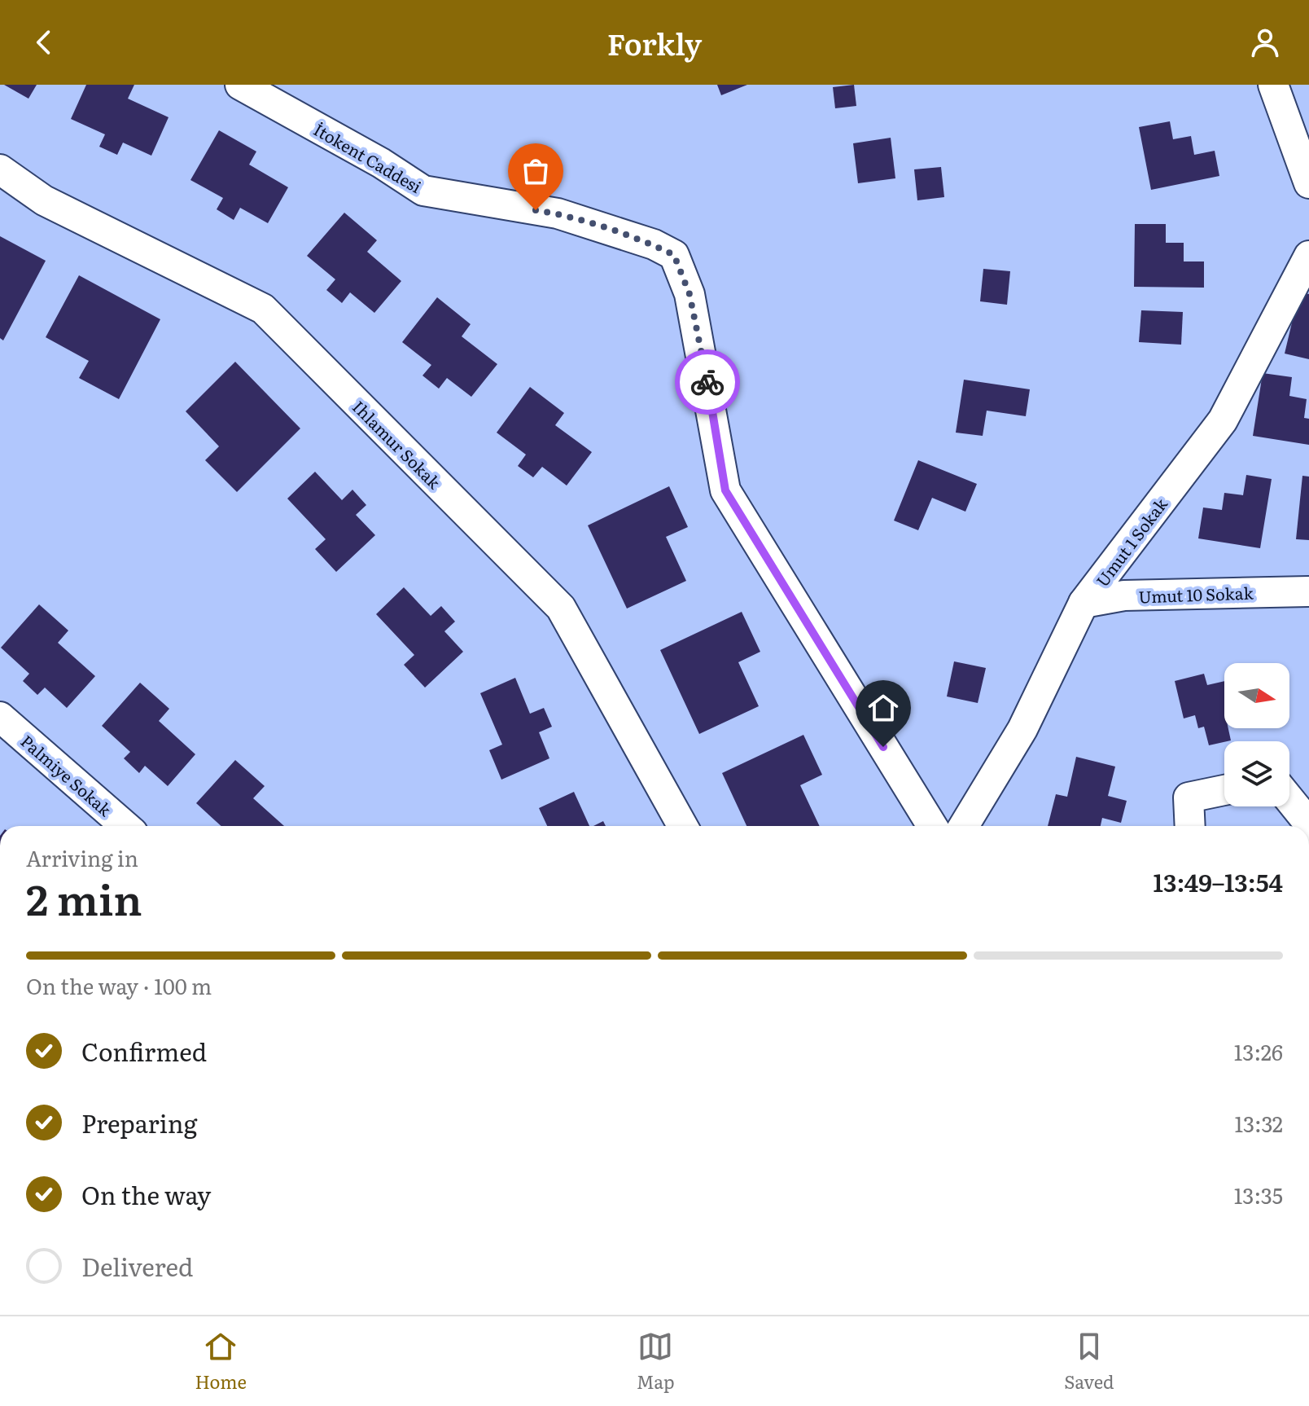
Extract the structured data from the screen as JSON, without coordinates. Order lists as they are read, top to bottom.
{
  "streets": {
    "street": [
      "İtokent Caddesi",
      "Ihlamur Sokak",
      "Umut 1 Sokak",
      "Umut 10 Sokak",
      "Palmiye Sokak"
    ]
  },
  "crossings": [
    ["Umut 1 Sokak", "Umut 10 Sokak"]
  ],
  "north": "right",
  "page": {
    "header": "Forkly",
    "heading": ["2 min", "Arriving in", "13:49–13:54"],
    "bar": "On the way · 100 m",
    "list": [
      ["Confirmed", "13:26"],
      ["Preparing", "13:32"],
      ["On the way", "13:35"],
      "Delivered"
    ],
    "tabs": ["Home", "Map", "Saved"]
  }
}
